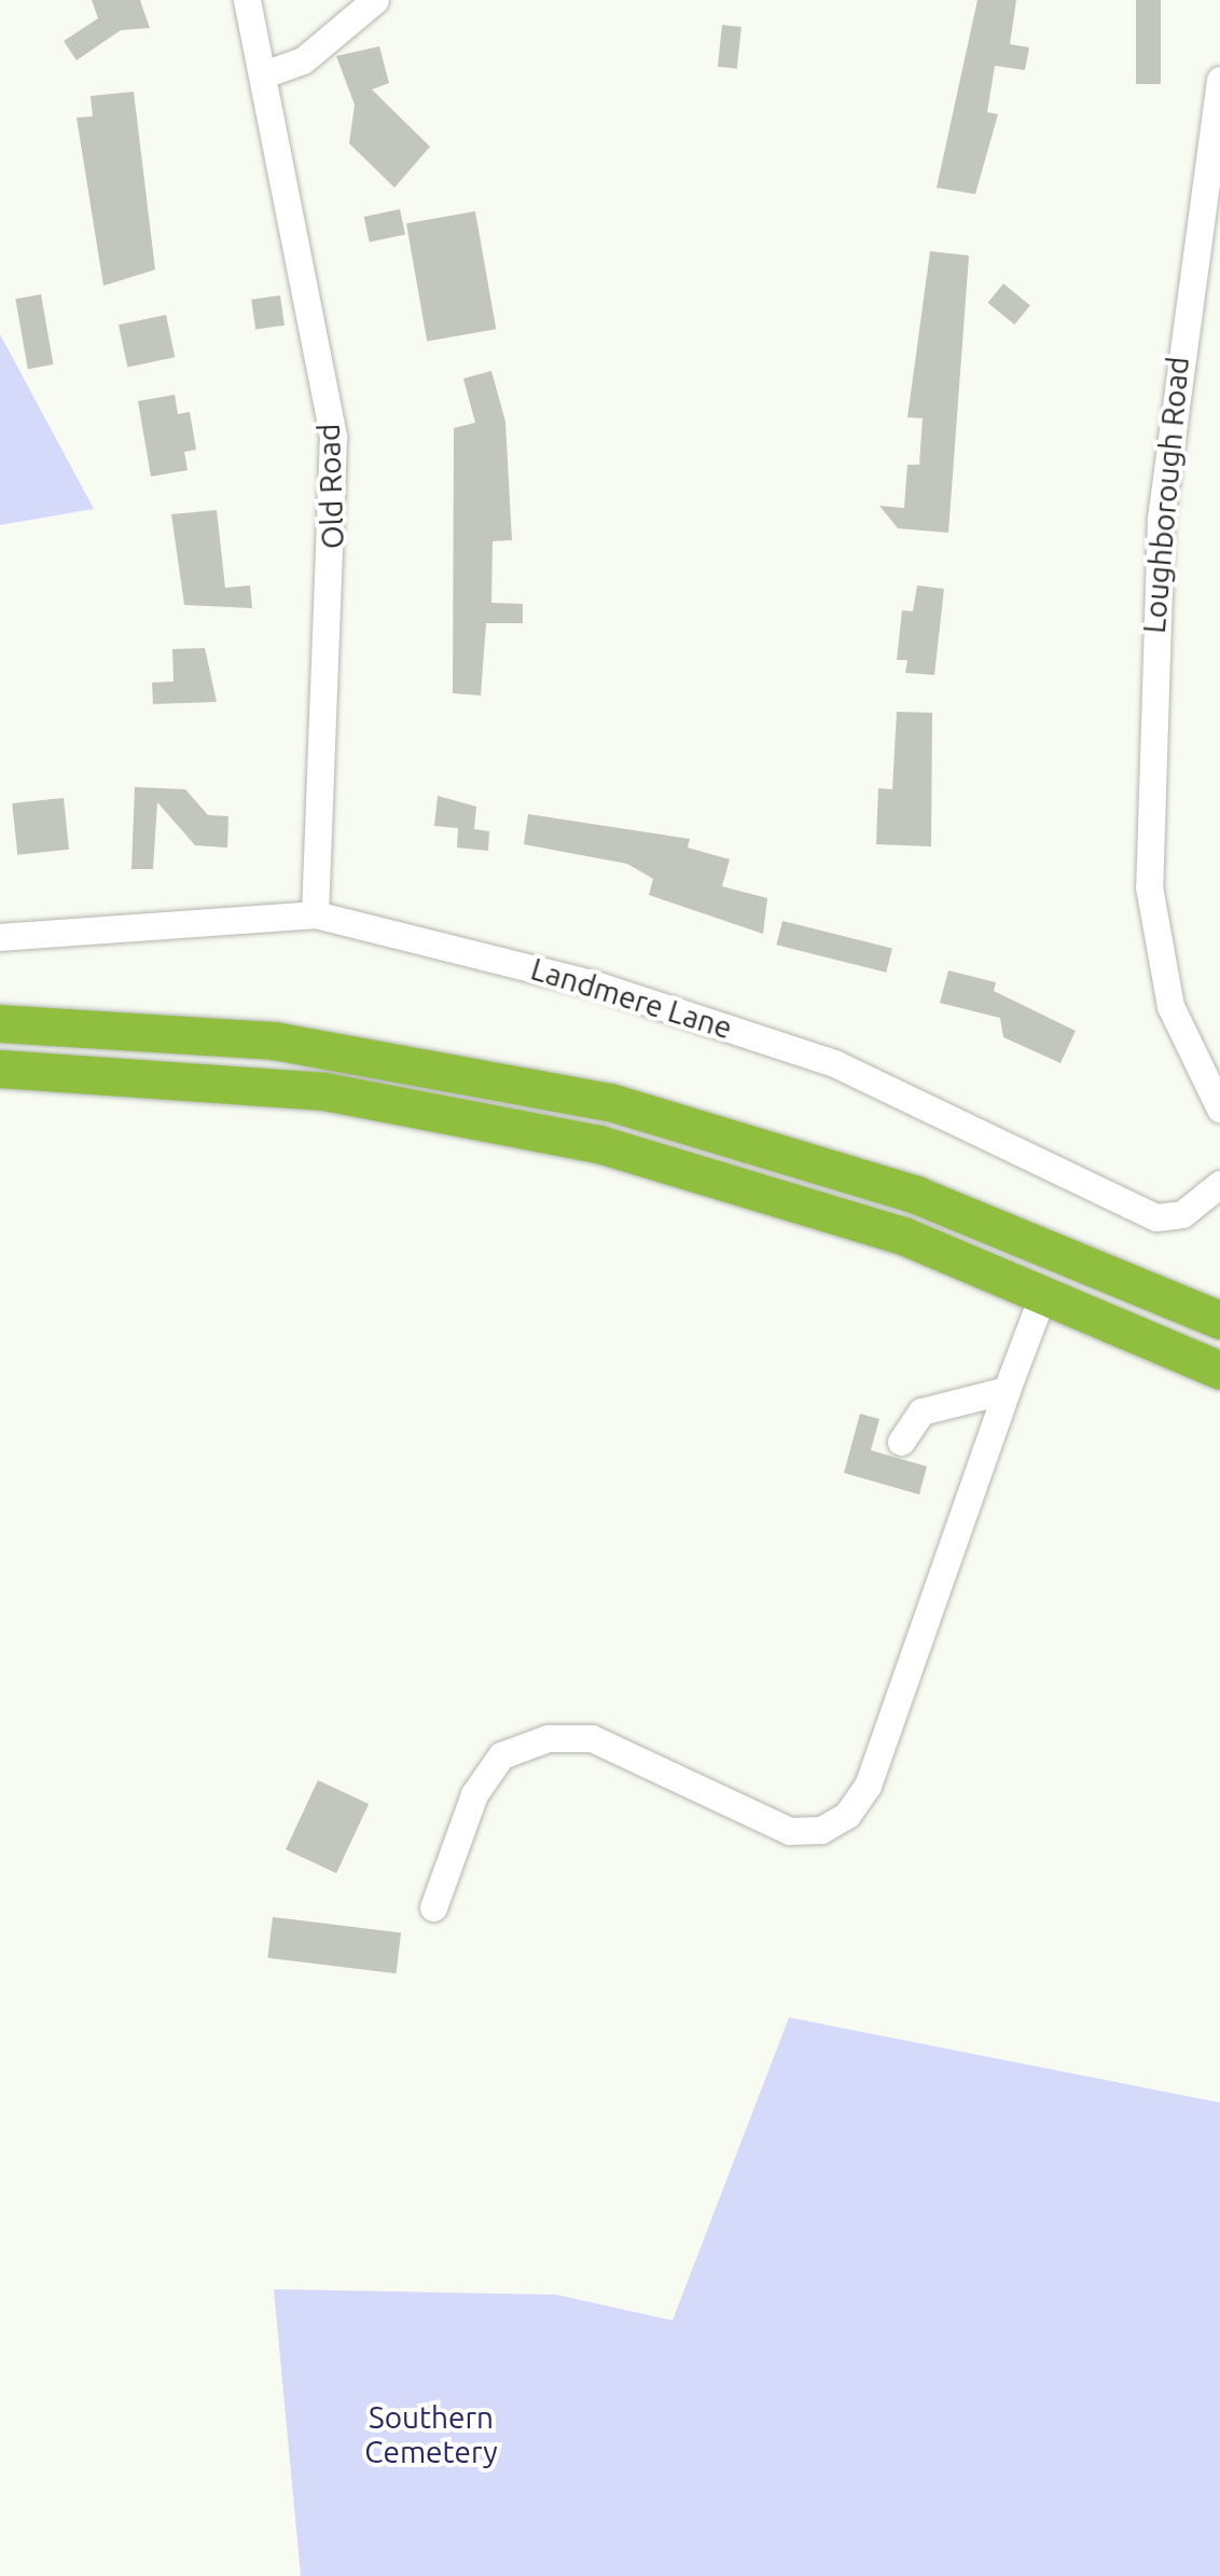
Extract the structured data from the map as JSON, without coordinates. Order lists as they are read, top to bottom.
{
  "streets": {
    "street": ["Old Road", "Loughborough Road", "Landmere Lane"]
  },
  "crossings": [
    ["Old Road", "Landmere Lane"]
  ],
  "parks": ["Southern Cemetery"]
}
